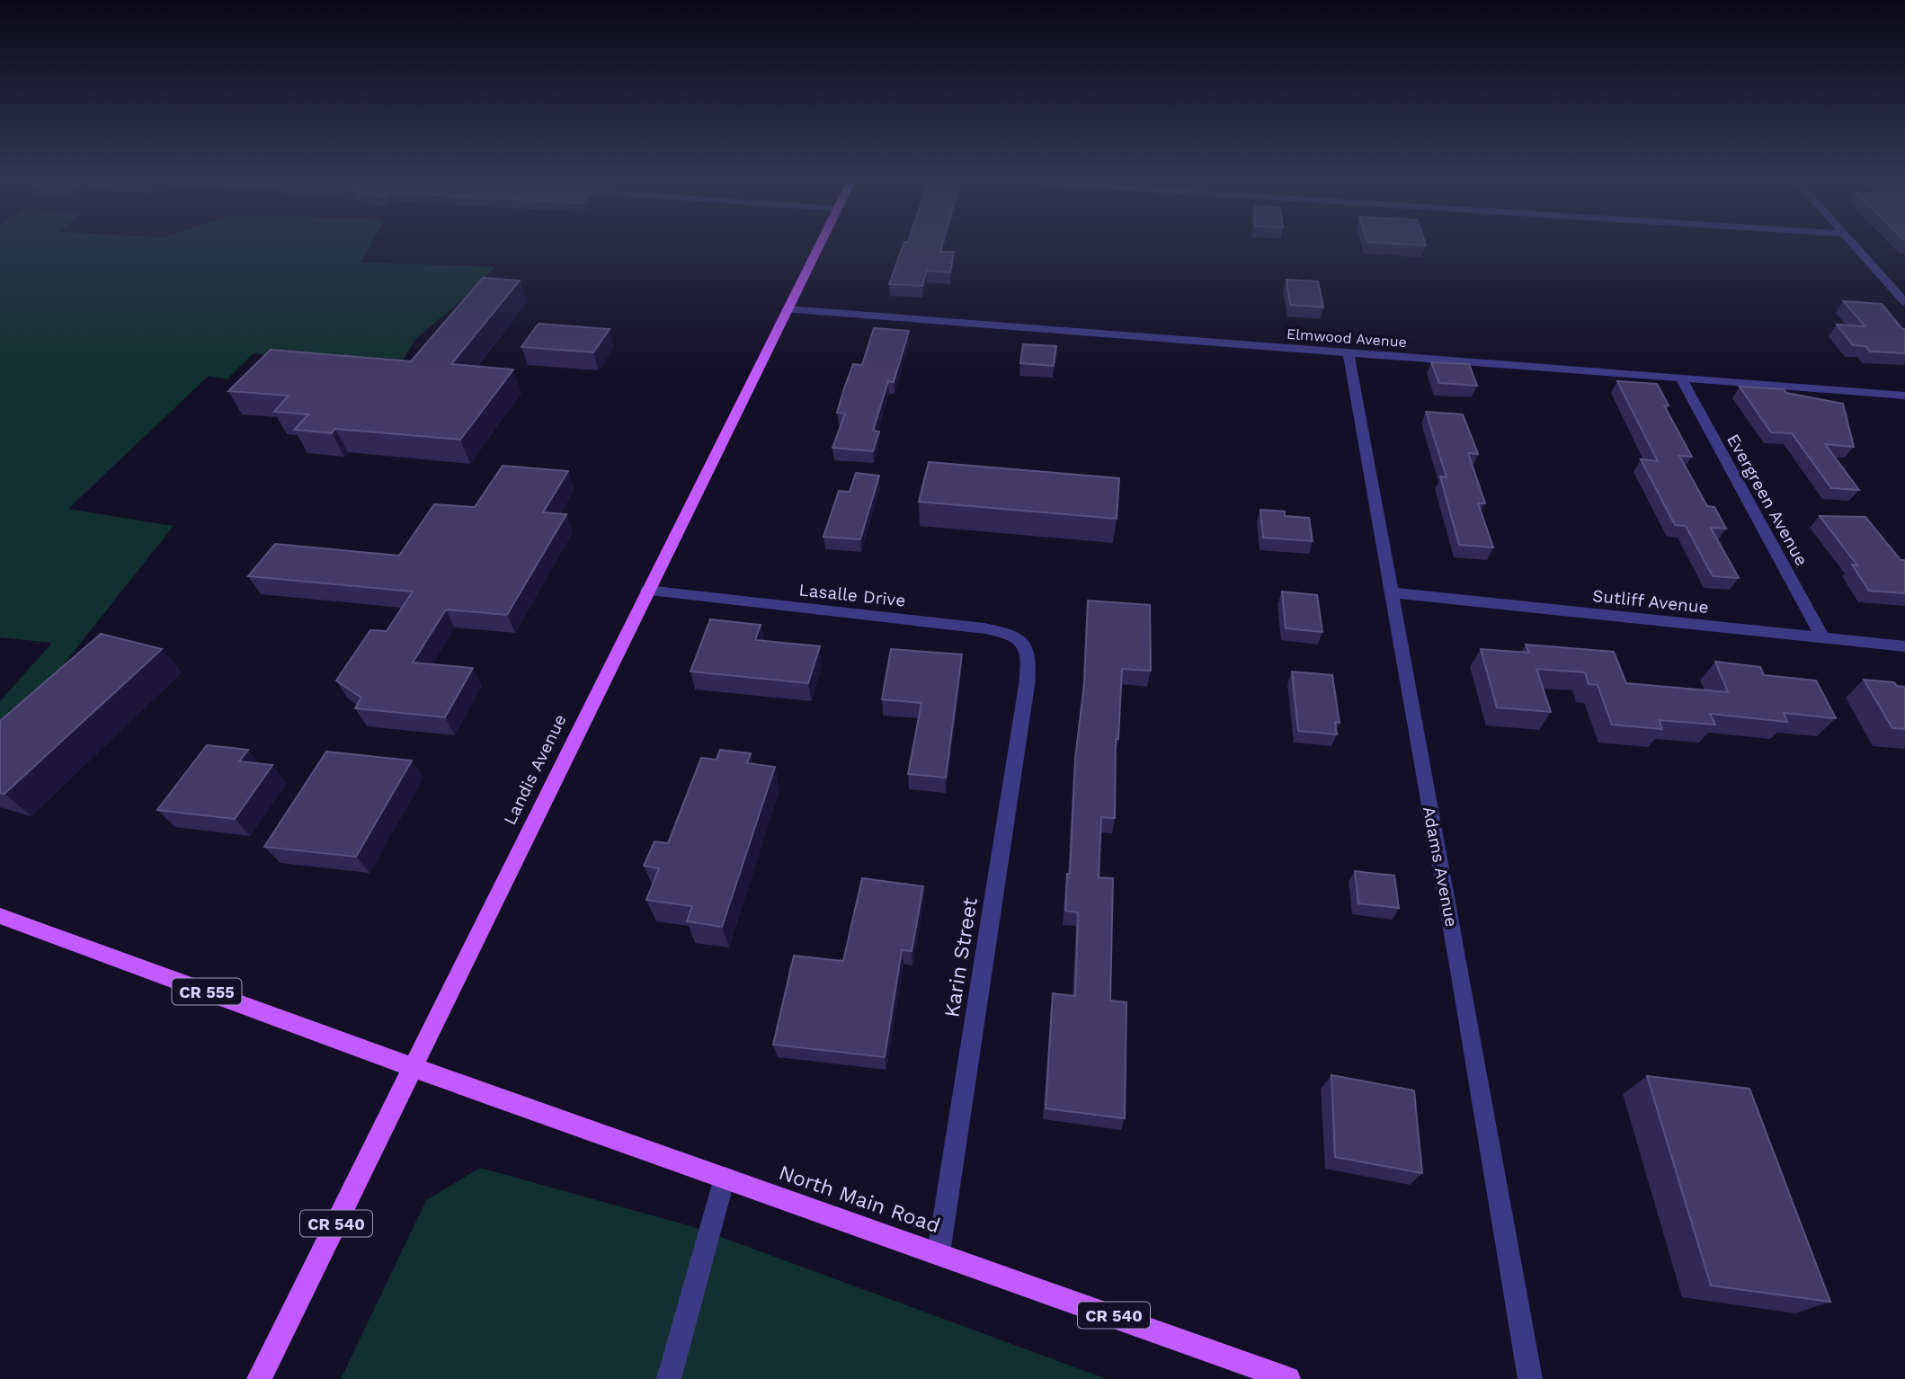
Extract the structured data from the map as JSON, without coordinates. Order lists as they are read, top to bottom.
{
  "streets": {
    "main road": [
      "Landis Avenue",
      "CR 555",
      "North Main Road",
      "CR 540"
    ],
    "street": [
      "Elmwood Avenue",
      "Evergreen Avenue",
      "Lasalle Drive",
      "Sutliff Avenue",
      "Adams Avenue",
      "Karin Street"
    ]
  },
  "crossings": [
    ["Elmwood Avenue", "Evergreen Avenue"],
    ["Elmwood Avenue", "Landis Avenue"],
    ["Elmwood Avenue", "Adams Avenue"],
    ["Evergreen Avenue", "Sutliff Avenue"],
    ["Lasalle Drive", "Landis Avenue"],
    ["Lasalle Drive", "Karin Street"],
    ["Sutliff Avenue", "Adams Avenue"],
    ["Landis Avenue", "CR 555"],
    ["Landis Avenue", "North Main Road"],
    ["Karin Street", "North Main Road"],
    ["CR 555", "North Main Road"]
  ]
}
